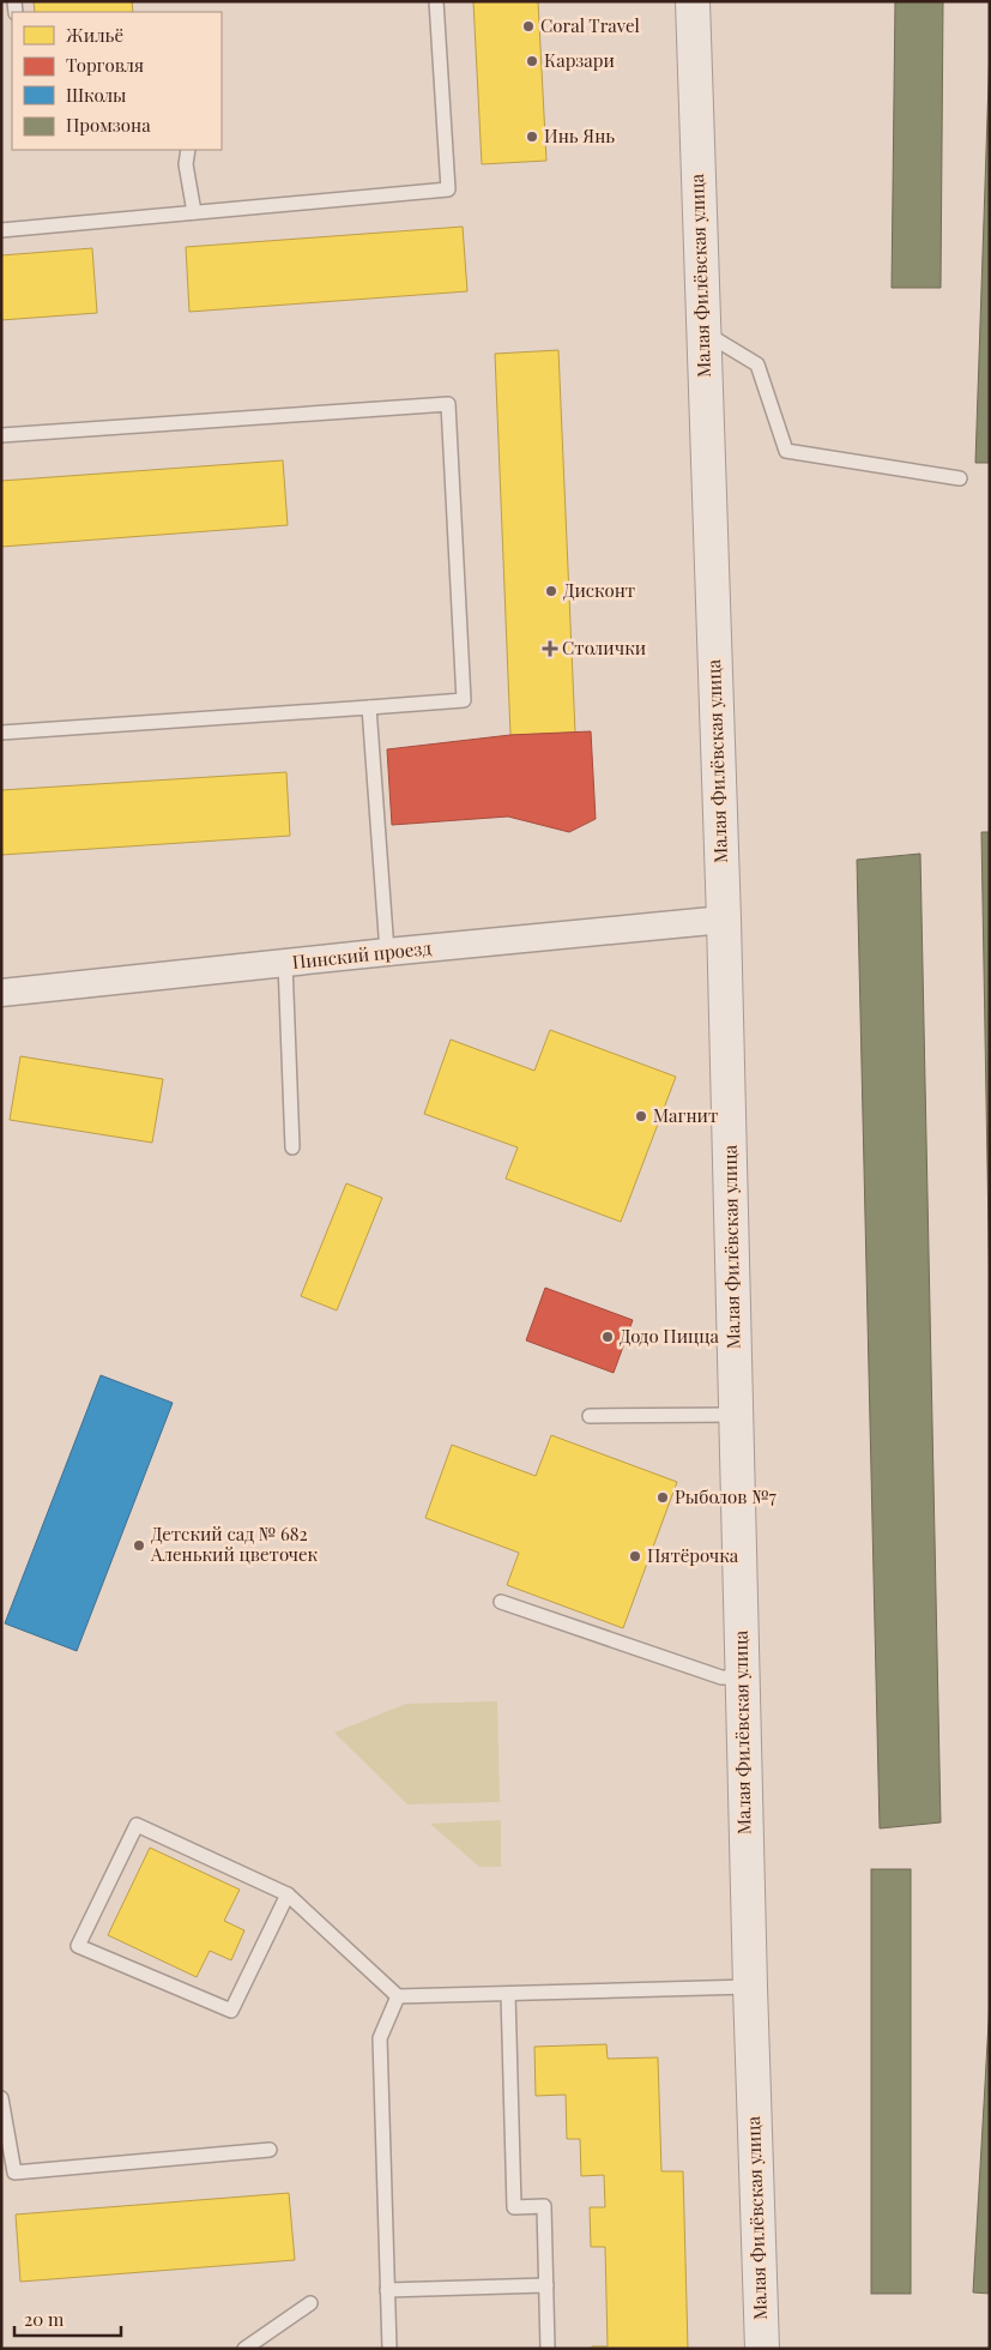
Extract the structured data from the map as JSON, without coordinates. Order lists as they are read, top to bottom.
{
  "streets": {
    "street": ["Малая Филёвская улица", "Пинский проезд"]
  },
  "crossings": [
    ["Малая Филёвская улица", "Пинский проезд"]
  ],
  "places": {
    "other": [
      "Coral Travel",
      "Карзари",
      "Инь Янь",
      "Дисконт",
      "Магнит",
      "Додо Пицца",
      "Рыболов №7",
      "Детский сад № 682 Аленький цветочек",
      "Пятёрочка"
    ],
    "health": ["Столички"]
  },
  "legend": [
    "Жильё",
    "Торговля",
    "Школы",
    "Промзона"
  ],
  "scale_bar": "20 m"
}
